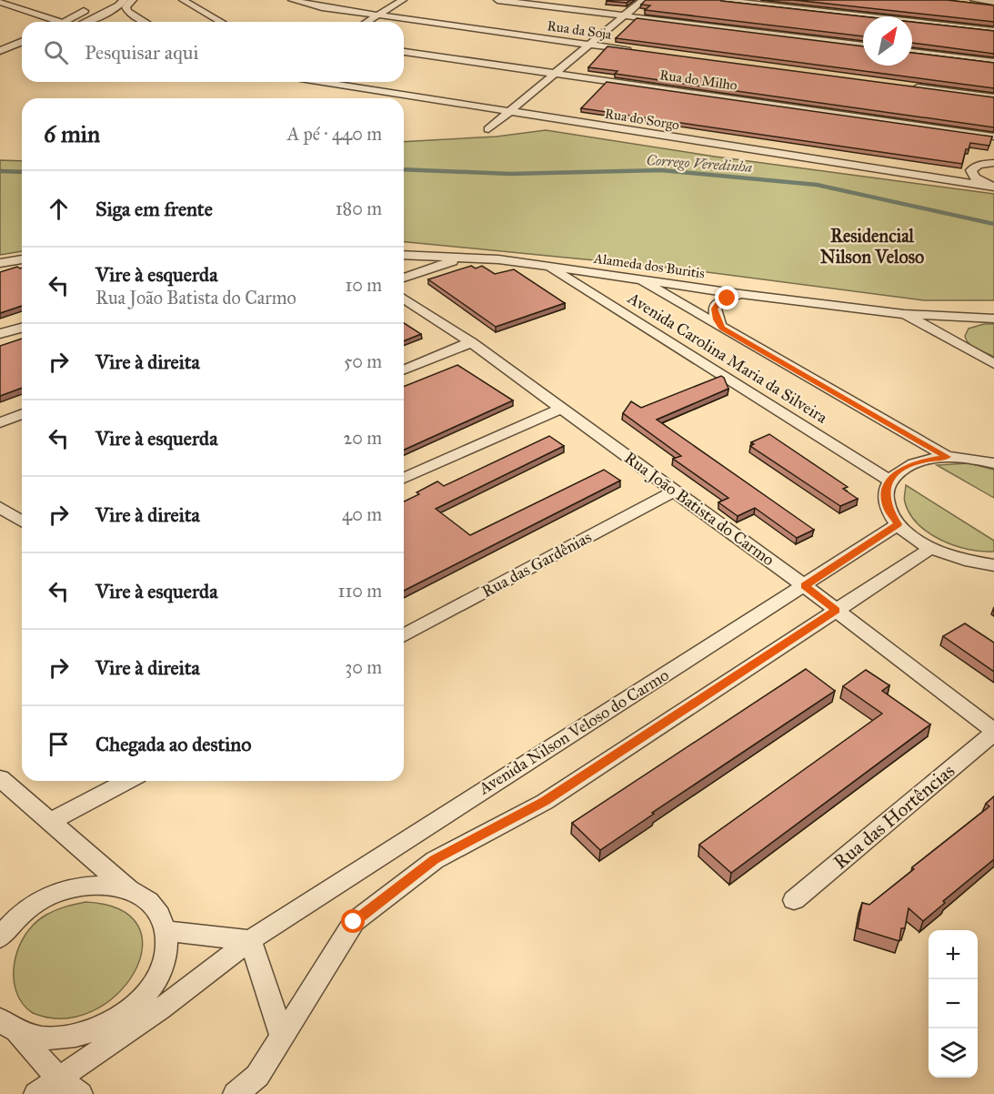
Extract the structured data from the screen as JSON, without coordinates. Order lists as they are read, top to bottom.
{
  "streets": {
    "street": [
      "Rua da Soja",
      "Rua do Milho",
      "Rua do Sorgo",
      "Alameda dos Buritis",
      "Avenida Carolina Maria da Silveira",
      "Rua João Batista do Carmo",
      "Rua das Gardênias",
      "Avenida Nilson Veloso do Carmo",
      "Rua das Hortências"
    ]
  },
  "crossings": [
    ["Alameda dos Buritis", "Avenida Carolina Maria da Silveira"],
    ["Rua João Batista do Carmo", "Rua das Gardênias"],
    ["Rua João Batista do Carmo", "Avenida Nilson Veloso do Carmo"],
    ["Rua João Batista do Carmo", "Rua das Hortências"]
  ],
  "districts": ["Residencial Nilson Veloso"],
  "water": ["Corrego Veredinha"],
  "north": "top right",
  "page": {
    "search": "Pesquisar aqui",
    "heading": ["6 min", "A pé · 440 m"],
    "list": [
      ["Siga em frente", "180 m"],
      ["Vire à esquerda", "Rua João Batista do Carmo", "10 m"],
      ["Vire à direita", "50 m"],
      ["Vire à esquerda", "20 m"],
      ["Vire à direita", "40 m"],
      ["Vire à esquerda", "110 m"],
      ["Vire à direita", "30 m"],
      "Chegada ao destino"
    ],
    "map_buttons": ["+", "−"]
  }
}
